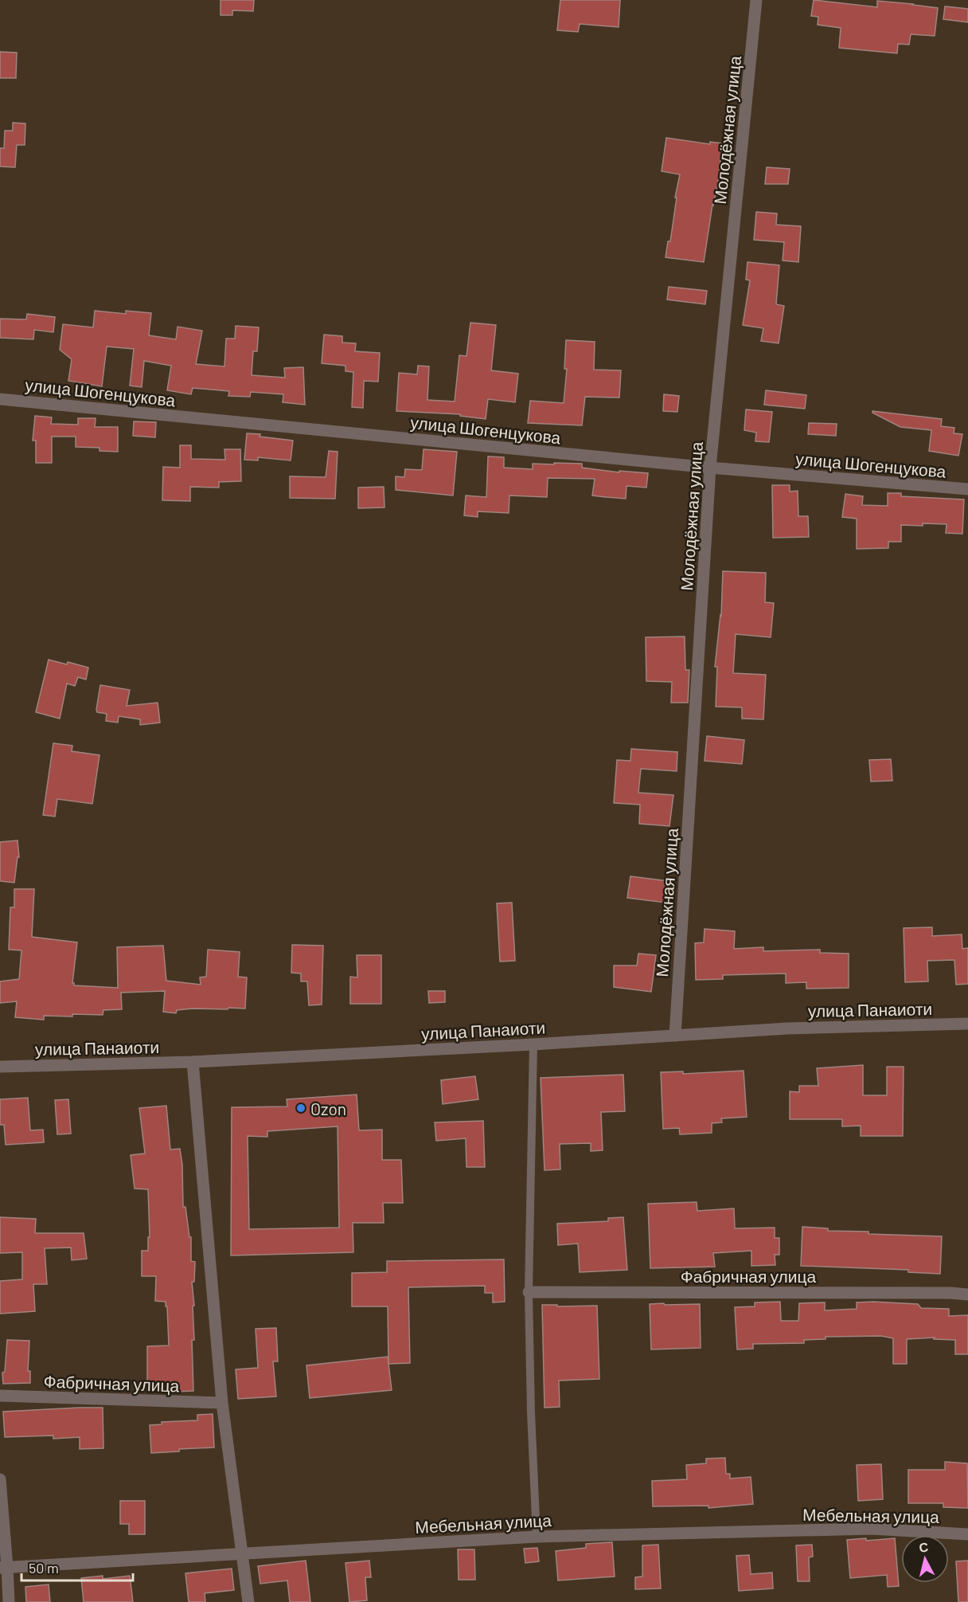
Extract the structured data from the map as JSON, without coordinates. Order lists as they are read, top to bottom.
{
  "streets": {
    "street": [
      "Молодёжная улица",
      "улица Шогенцукова",
      "улица Панаиоти",
      "Фабричная улица",
      "Мебельная улица"
    ]
  },
  "crossings": [
    ["Молодёжная улица", "улица Шогенцукова"],
    ["Молодёжная улица", "улица Панаиоти"]
  ],
  "places": ["Ozon"],
  "scale_bar": "50 m",
  "north": "top"
}
